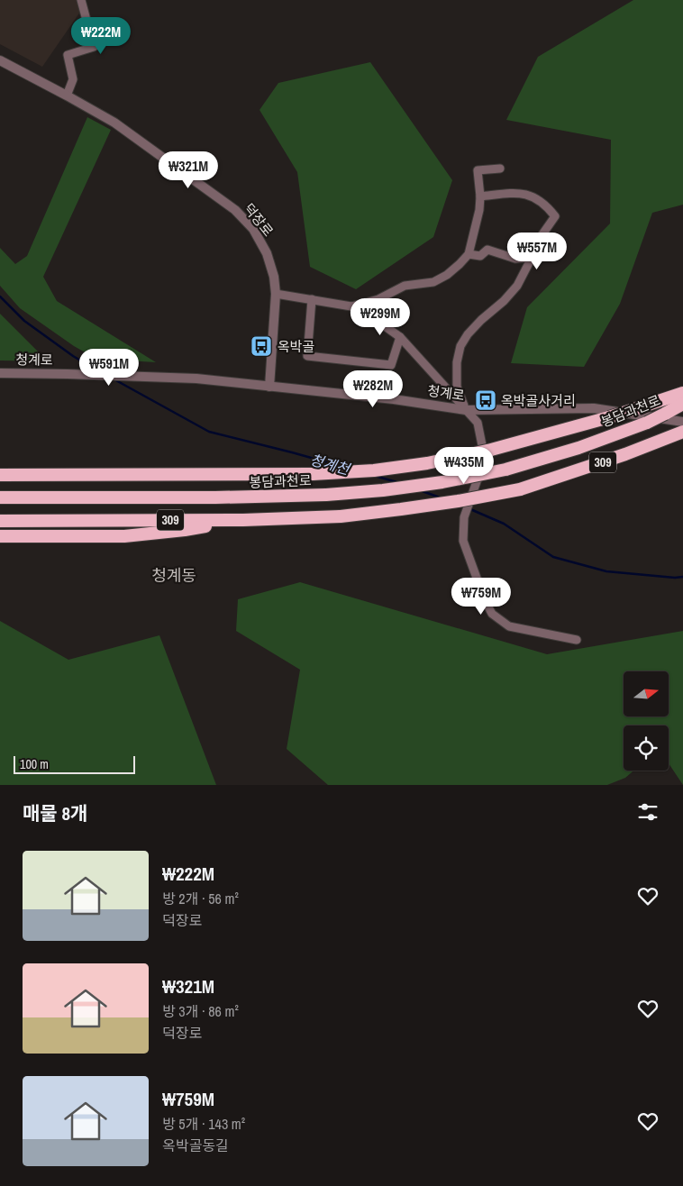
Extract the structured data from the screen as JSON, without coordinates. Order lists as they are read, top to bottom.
{
  "streets": {
    "highway": ["봉담과천로", "309"],
    "street": ["덕장로", "청계로"]
  },
  "crossings": [
    ["덕장로", "청계로"]
  ],
  "districts": ["청계동"],
  "water": ["청계천"],
  "places": {
    "bus stop": ["옥박골", "옥박골사거리"]
  },
  "scale_bar": "100 m",
  "north": "right",
  "page": {
    "price": [
      "₩222M",
      "₩321M",
      "₩557M",
      "₩299M",
      "₩591M",
      "₩282M",
      "₩435M",
      "₩759M"
    ],
    "scale": "100 m",
    "heading": "매물 8개",
    "list": [
      {
        "name": "₩222M",
        "note": "방 2개 · 56 m² · 덕장로"
      },
      {
        "name": "₩321M",
        "note": "방 3개 · 86 m² · 덕장로"
      },
      {
        "name": "₩759M",
        "note": "방 5개 · 143 m² · 옥박골동길"
      }
    ]
  }
}
